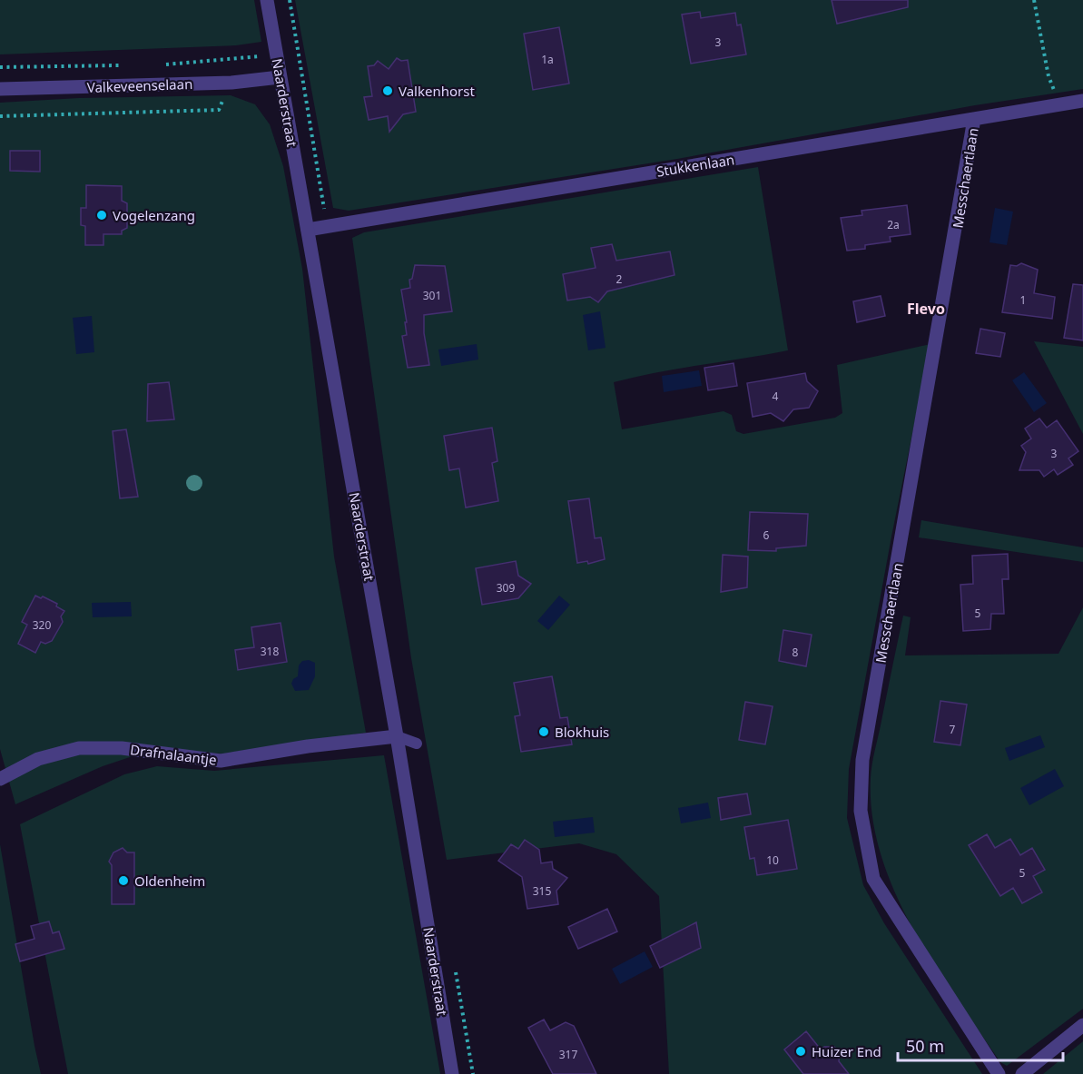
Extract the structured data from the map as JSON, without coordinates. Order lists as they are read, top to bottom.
{
  "streets": {
    "street": [
      "Valkeveenselaan",
      "Naarderstraat",
      "Stukkenlaan",
      "Messchaertlaan",
      "Drafnalaantje"
    ]
  },
  "crossings": [
    ["Valkeveenselaan", "Naarderstraat"],
    ["Naarderstraat", "Stukkenlaan"],
    ["Naarderstraat", "Drafnalaantje"],
    ["Stukkenlaan", "Messchaertlaan"]
  ],
  "districts": ["Flevo"],
  "places": [
    "Valkenhorst",
    "Vogelenzang",
    "Blokhuis",
    "Oldenheim",
    "Huizer End"
  ],
  "house_numbers": [
    "3",
    "1a",
    "2a",
    "2",
    "301",
    "1",
    "4",
    "3",
    "6",
    "309",
    "5",
    "320",
    "318",
    "8",
    "7",
    "10",
    "5",
    "315",
    "317"
  ],
  "scale_bar": "50 m"
}
